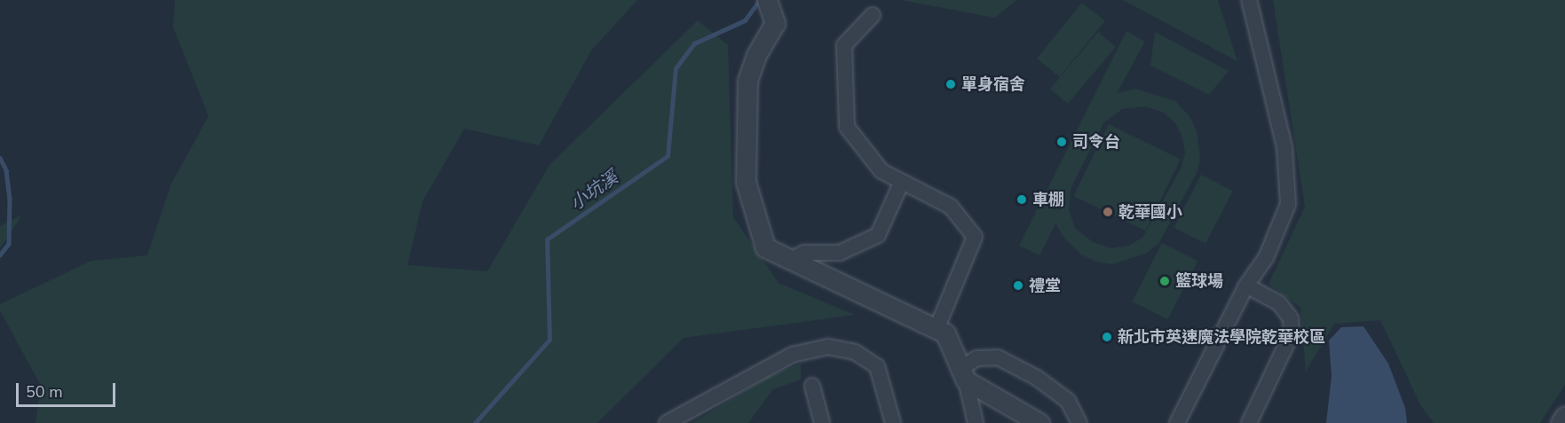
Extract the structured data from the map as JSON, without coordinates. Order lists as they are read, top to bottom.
{
  "water": ["小坑溪"],
  "places": [
    "單身宿舍",
    "司令台",
    "車棚",
    "乾華國小",
    "籃球場",
    "禮堂",
    "新北市英速魔法學院乾華校區"
  ],
  "scale_bar": "50 m"
}
